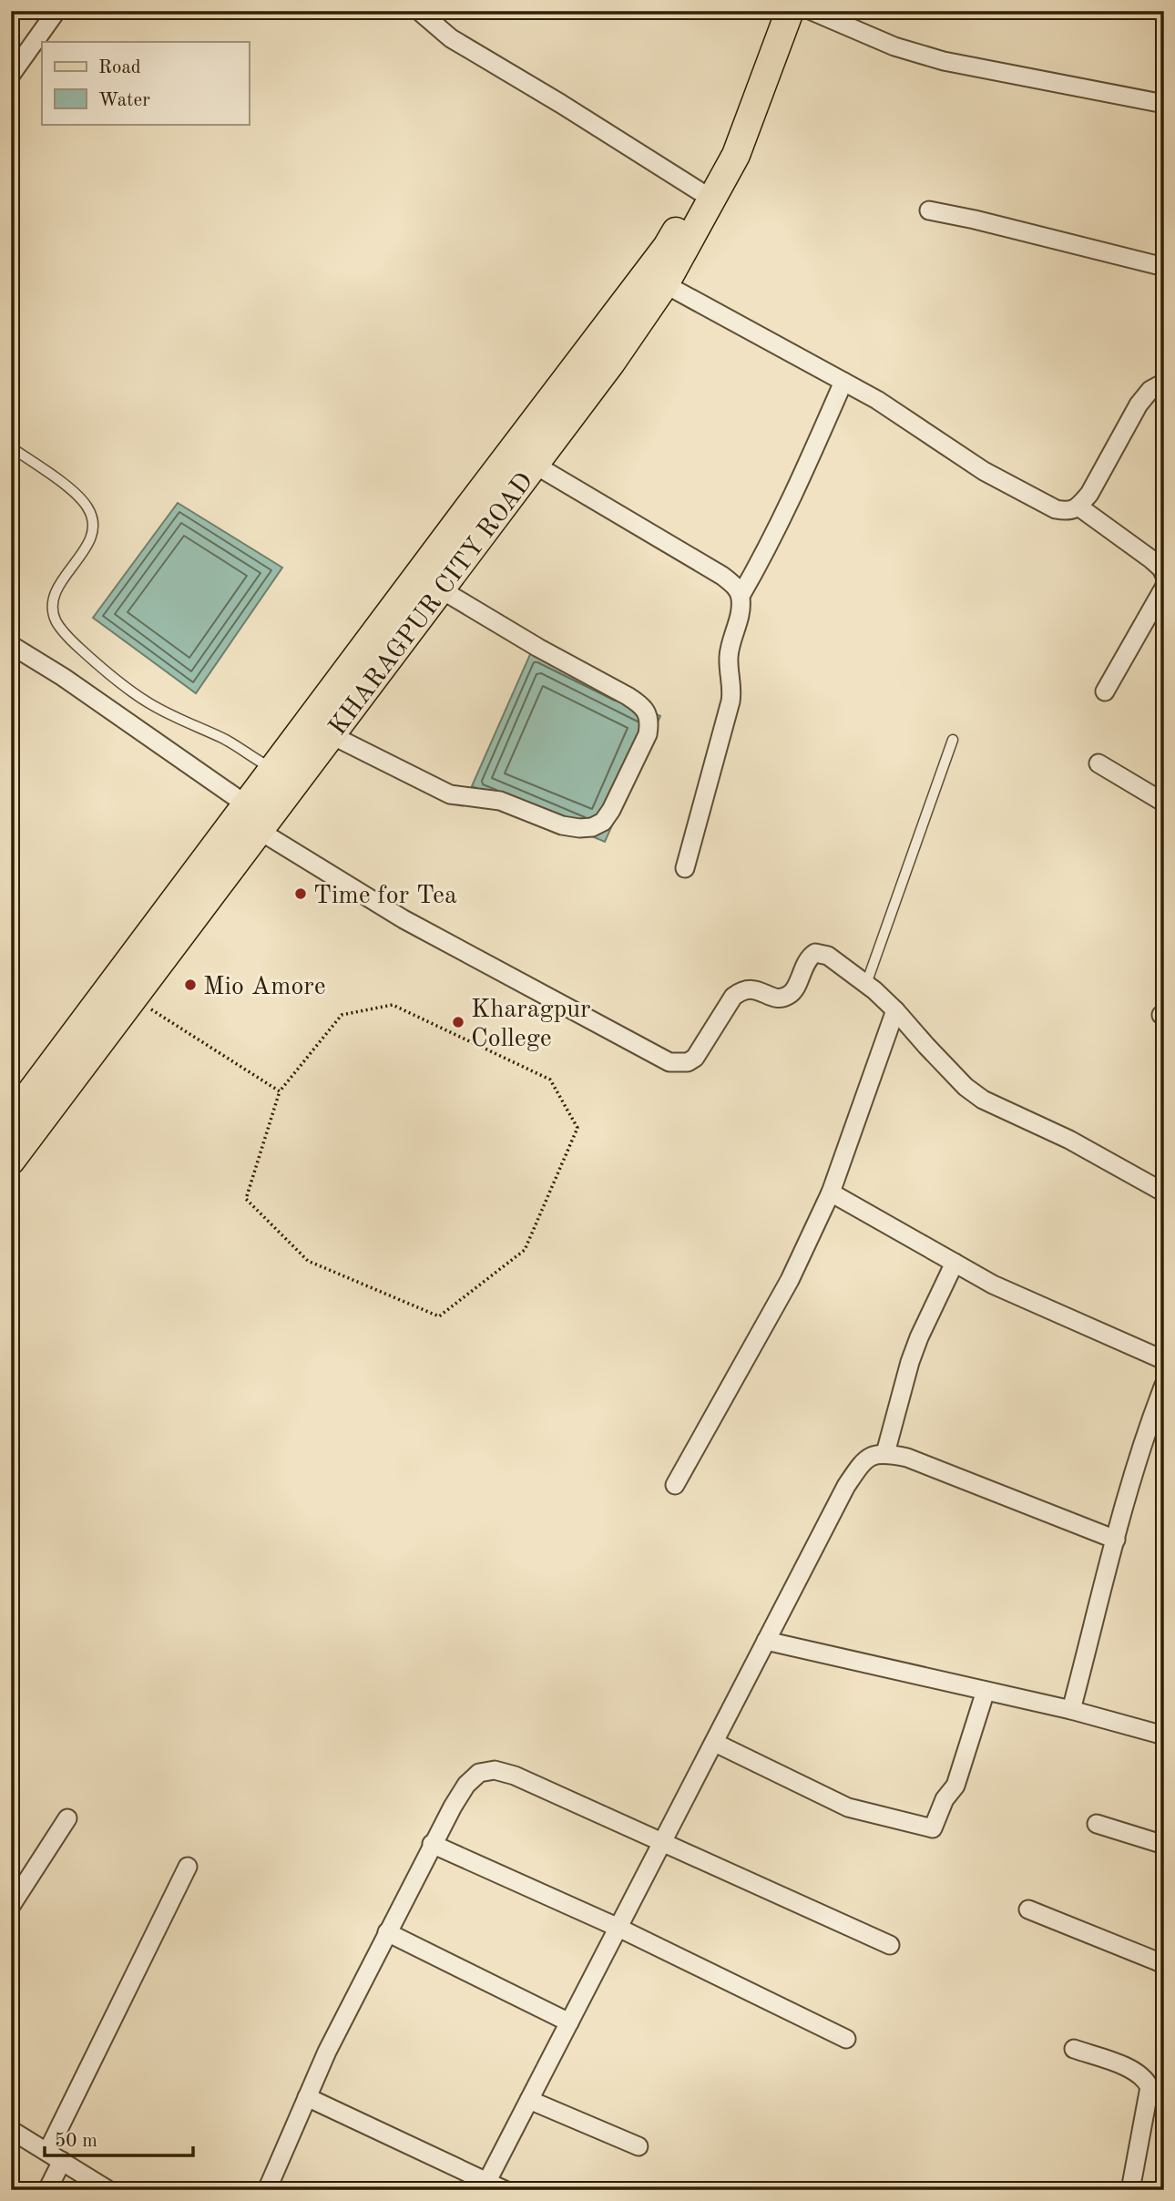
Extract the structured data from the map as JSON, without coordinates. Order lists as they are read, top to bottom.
{
  "streets": {
    "main road": ["KHARAGPUR CITY ROAD"]
  },
  "places": ["Time for Tea", "Mio Amore", "Kharagpur College"],
  "legend": ["Road", "Water"],
  "scale_bar": "50 m"
}
